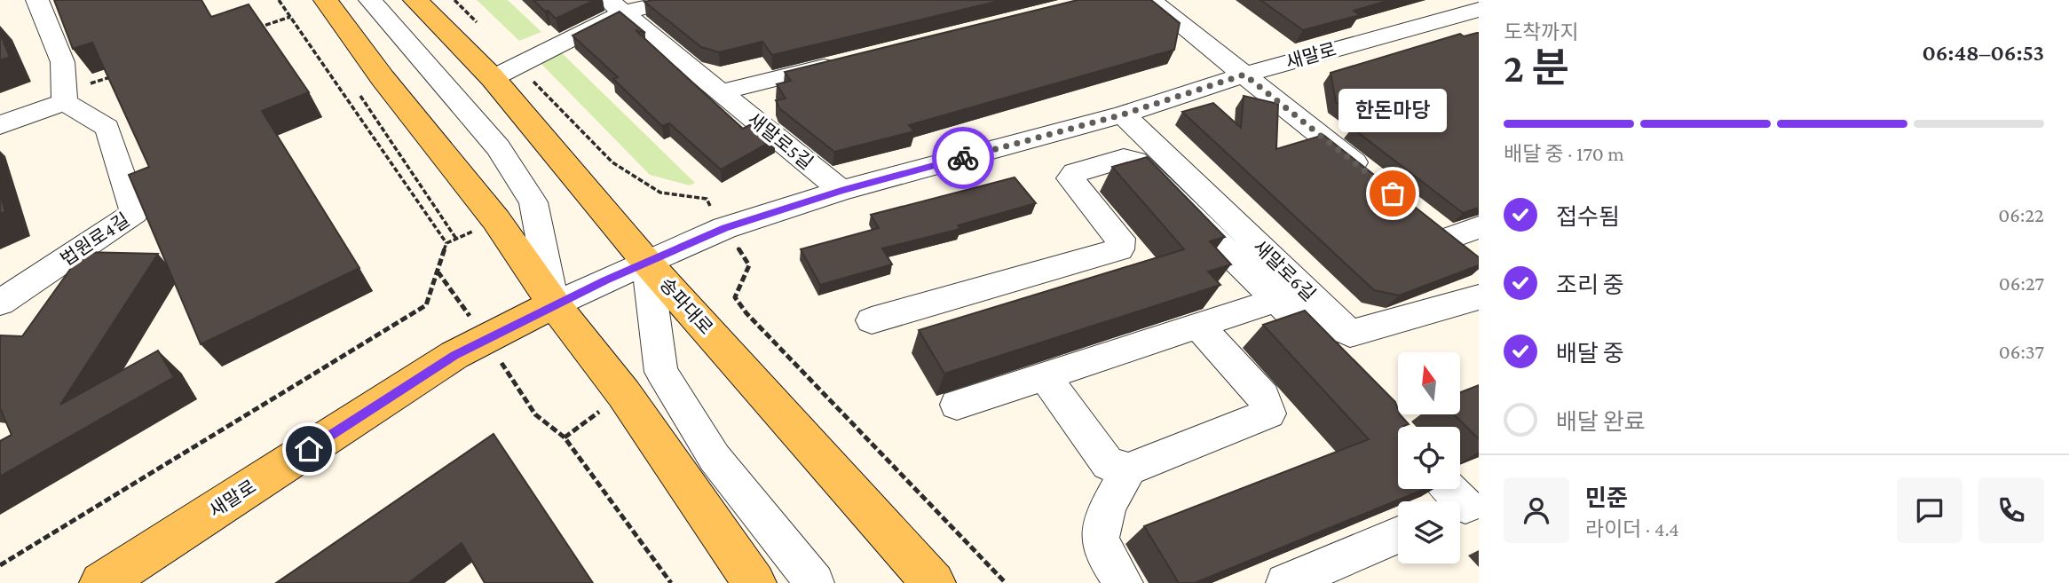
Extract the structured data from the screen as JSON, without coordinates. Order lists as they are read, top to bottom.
{
  "streets": {
    "main road": ["새말로", "송파대로"],
    "street": ["새말로5길", "법원로4길", "새말로6길"]
  },
  "crossings": [
    ["새말로", "새말로5길"],
    ["새말로", "새말로6길"],
    ["새말로", "송파대로"]
  ],
  "places": ["한돈마당"],
  "north": "top",
  "page": {
    "heading": ["2 분", "도착까지", "06:48–06:53"],
    "panel": ["민준", "라이더 · 4.4"],
    "bubble": "한돈마당",
    "bar": "배달 중 · 170 m",
    "list": [
      ["접수됨", "06:22"],
      ["조리 중", "06:27"],
      ["배달 중", "06:37"],
      "배달 완료"
    ]
  }
}
